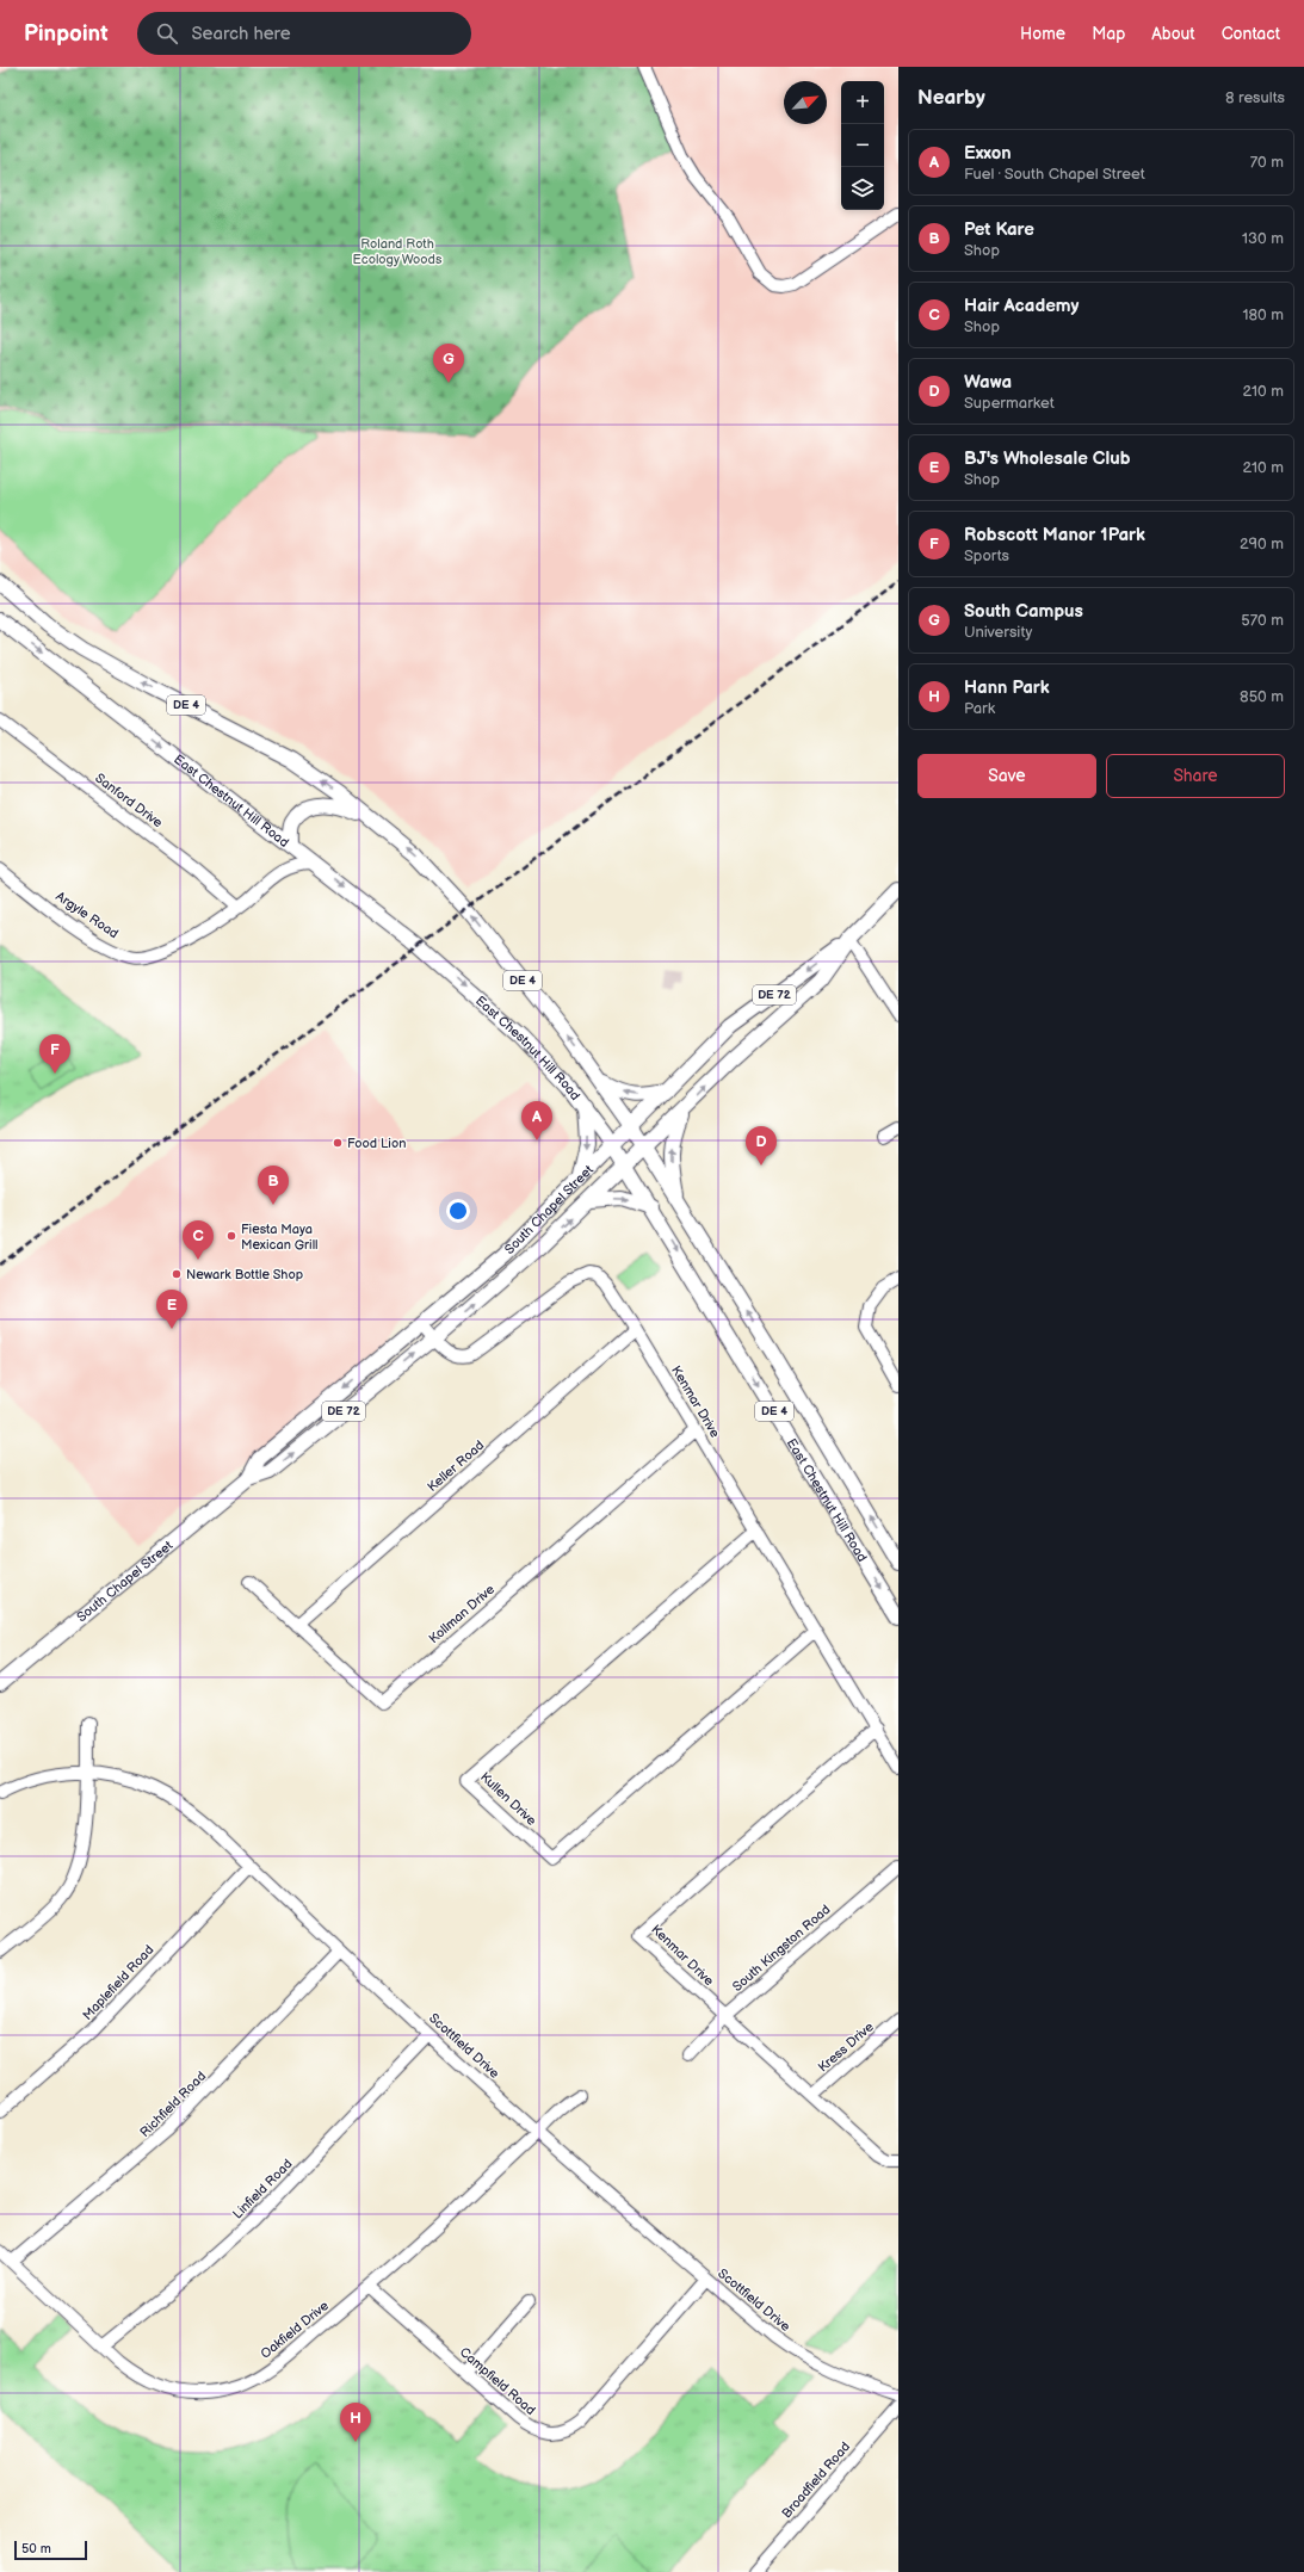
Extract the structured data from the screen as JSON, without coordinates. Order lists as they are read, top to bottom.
{
  "streets": {
    "main road": [
      "DE 4",
      "East Chestnut Hill Road",
      "DE 72",
      "South Chapel Street"
    ],
    "street": [
      "Sanford Drive",
      "Argyle Road",
      "Kenmar Drive",
      "Keller Road",
      "Kollman Drive",
      "Kullen Drive",
      "South Kingston Road",
      "Maplefield Road",
      "Scottfield Drive",
      "Kress Drive",
      "Richfield Road",
      "Linfield Road",
      "Oakfield Drive",
      "Campfield Road",
      "Broadfield Road"
    ]
  },
  "crossings": [
    ["DE 4", "South Chapel Street"],
    ["Sanford Drive", "Argyle Road"],
    ["East Chestnut Hill Road", "Argyle Road"],
    ["East Chestnut Hill Road", "South Chapel Street"],
    ["South Chapel Street", "Kenmar Drive"],
    ["Kenmar Drive", "Keller Road"],
    ["Kenmar Drive", "Kollman Drive"],
    ["Kenmar Drive", "Kullen Drive"],
    ["Kenmar Drive", "South Kingston Road"],
    ["Kenmar Drive", "Kress Drive"],
    ["Keller Road", "Kollman Drive"],
    ["Maplefield Road", "Scottfield Drive"],
    ["Scottfield Drive", "Richfield Road"],
    ["Scottfield Drive", "Linfield Road"],
    ["Scottfield Drive", "Oakfield Drive"],
    ["Scottfield Drive", "Campfield Road"],
    ["Richfield Road", "Oakfield Drive"],
    ["Linfield Road", "Oakfield Drive"],
    ["Oakfield Drive", "Campfield Road"]
  ],
  "parks": ["Roland Roth Ecology Woods"],
  "places": ["Food Lion", "Fiesta Maya Mexican Grill", "Newark Bottle Shop"],
  "scale_bar": "50 m",
  "north": "top right",
  "page": {
    "header": "Pinpoint",
    "search": "Search here",
    "nav": [
      "Home",
      "Map",
      "About",
      "Contact"
    ],
    "heading": ["Nearby", "8 results"],
    "map_buttons": ["+", "−"],
    "list": [
      {
        "mark": "A",
        "name": "Exxon",
        "note": "Fuel · South Chapel Street",
        "value": "70 m"
      },
      {
        "mark": "B",
        "name": "Pet Kare",
        "note": "Shop",
        "value": "130 m"
      },
      {
        "mark": "C",
        "name": "Hair Academy",
        "note": "Shop",
        "value": "180 m"
      },
      {
        "mark": "D",
        "name": "Wawa",
        "note": "Supermarket",
        "value": "210 m"
      },
      {
        "mark": "E",
        "name": "BJ's Wholesale Club",
        "note": "Shop",
        "value": "210 m"
      },
      {
        "mark": "F",
        "name": "Robscott Manor 1Park",
        "note": "Sports",
        "value": "290 m"
      },
      {
        "mark": "G",
        "name": "South Campus",
        "note": "University",
        "value": "570 m"
      },
      {
        "mark": "H",
        "name": "Hann Park",
        "note": "Park",
        "value": "850 m"
      }
    ],
    "pins": [
      "G",
      "F",
      "A",
      "D",
      "B",
      "C",
      "E",
      "H"
    ],
    "buttons": ["Save", "Share"],
    "scale": "50 m"
  }
}
